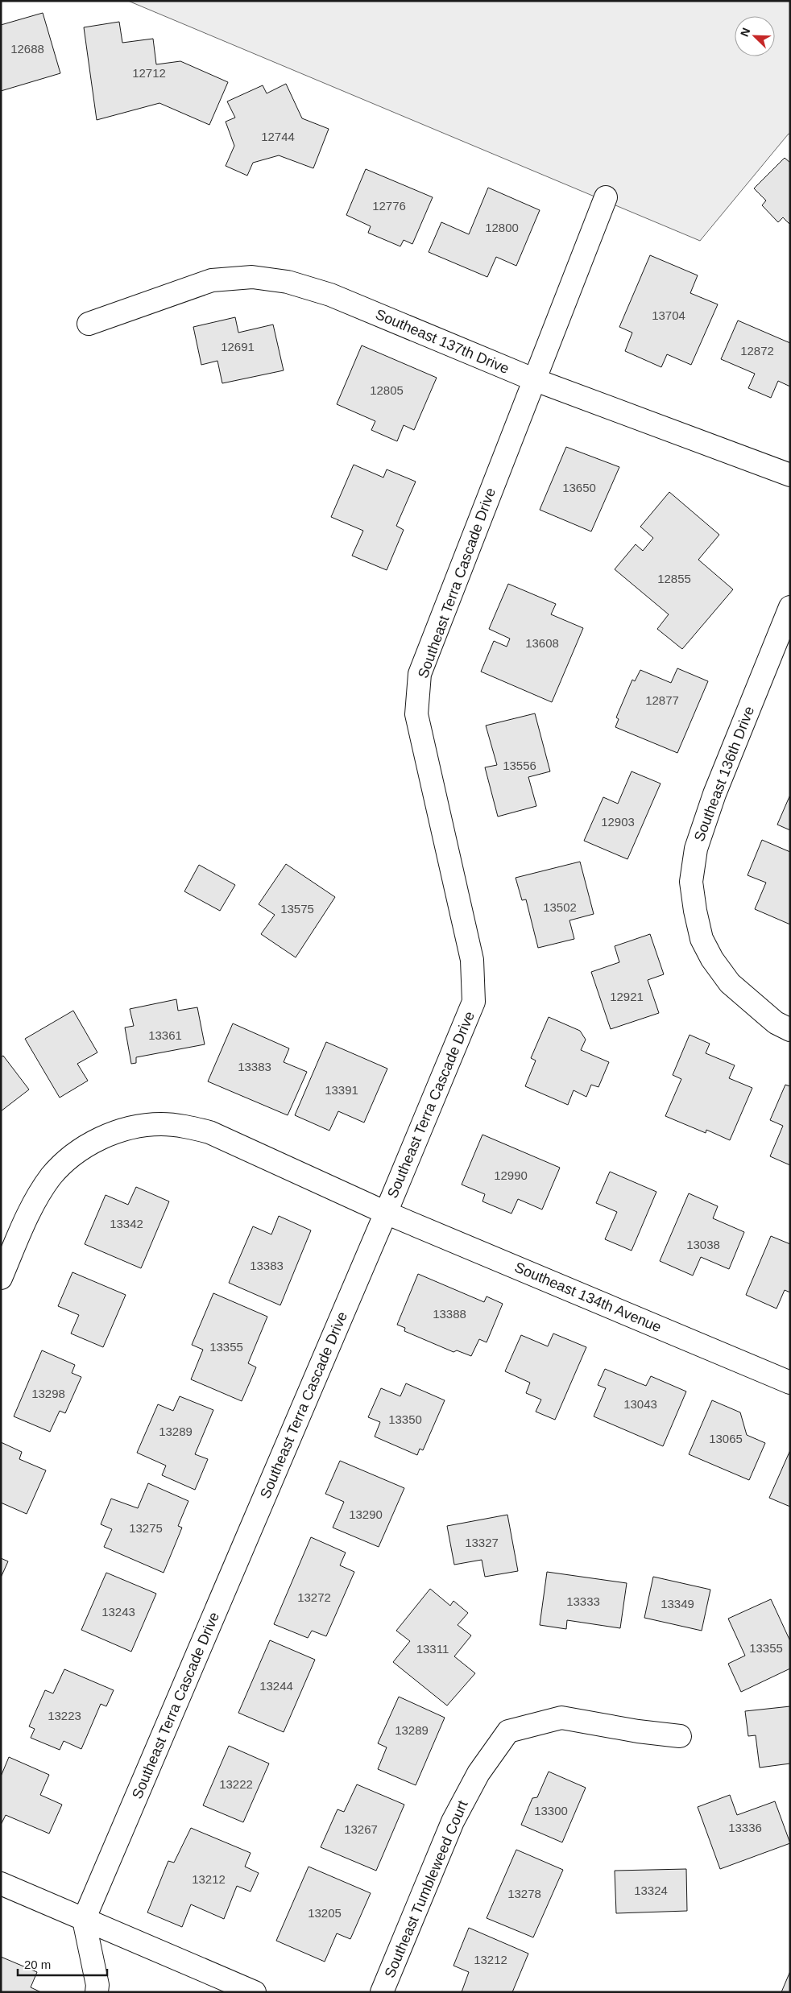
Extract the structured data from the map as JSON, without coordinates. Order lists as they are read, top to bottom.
{
  "streets": {
    "street": [
      "Southeast 137th Drive",
      "Southeast Terra Cascade Drive",
      "Southeast 136th Drive",
      "Southeast 134th Avenue",
      "Southeast Tumbleweed Court"
    ]
  },
  "crossings": [
    ["Southeast 137th Drive", "Southeast Terra Cascade Drive"],
    ["Southeast Terra Cascade Drive", "Southeast 134th Avenue"]
  ],
  "house_numbers": [
    "12688",
    "12712",
    "12744",
    "12776",
    "12800",
    "13704",
    "12691",
    "12872",
    "12805",
    "13650",
    "12855",
    "13608",
    "12877",
    "13556",
    "12903",
    "13502",
    "13575",
    "12921",
    "13361",
    "13383",
    "13391",
    "12990",
    "13342",
    "13038",
    "13383",
    "13388",
    "13355",
    "13298",
    "13043",
    "13350",
    "13289",
    "13065",
    "13290",
    "13275",
    "13327",
    "13272",
    "13333",
    "13349",
    "13243",
    "13355",
    "13311",
    "13244",
    "13223",
    "13289",
    "13222",
    "13300",
    "13336",
    "13267",
    "13212",
    "13324",
    "13278",
    "13205",
    "13212"
  ],
  "scale_bar": "20 m",
  "north": "top left"
}
